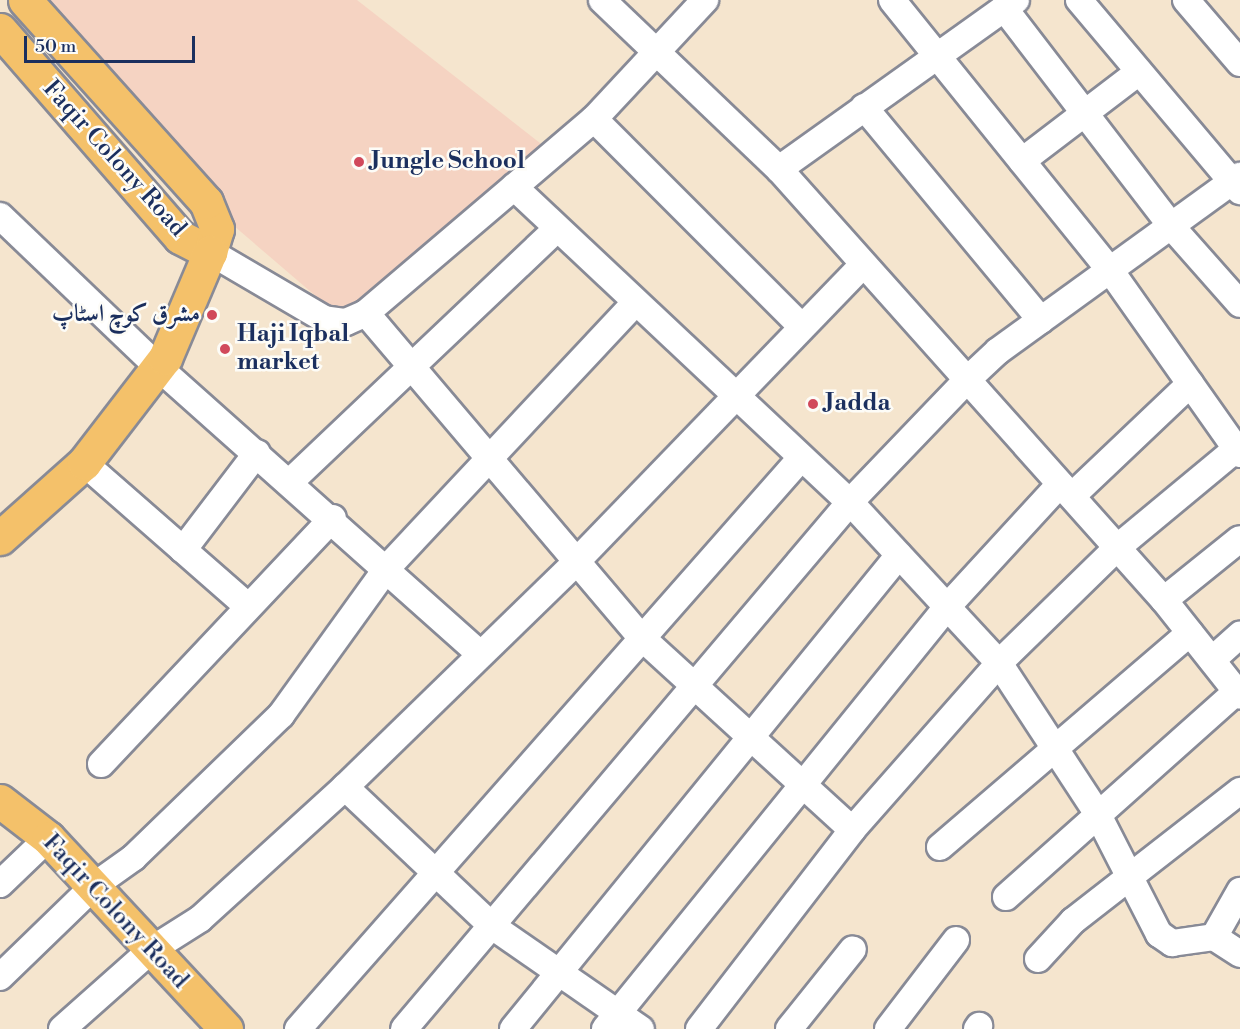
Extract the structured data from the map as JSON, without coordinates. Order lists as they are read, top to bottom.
{
  "streets": {
    "main road": ["Faqir Colony Road"]
  },
  "places": [
    "Jungle School",
    "مشرق کوچ اسٹاپ",
    "Haji Iqbal market",
    "Jadda"
  ],
  "scale_bar": "50 m"
}
